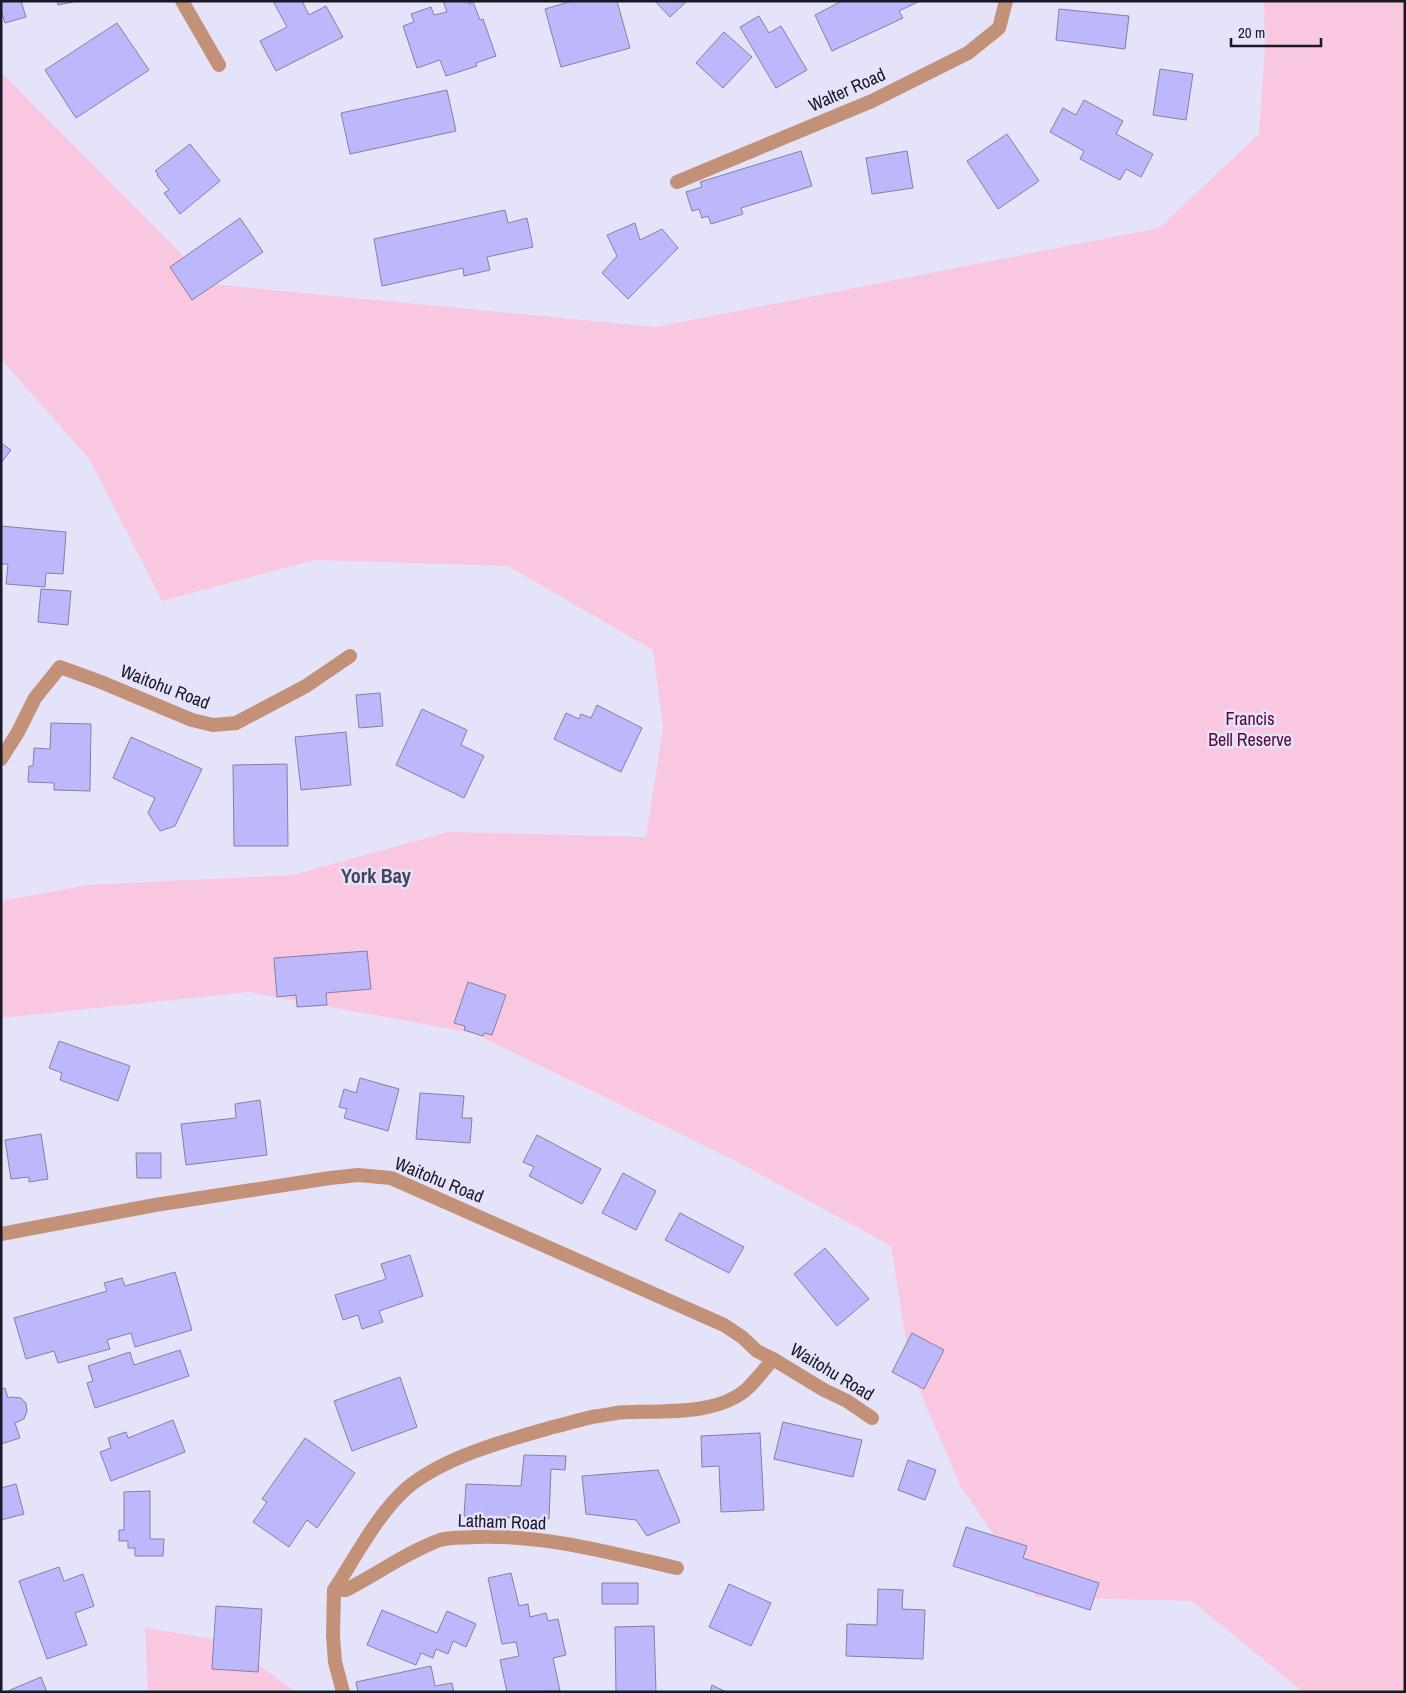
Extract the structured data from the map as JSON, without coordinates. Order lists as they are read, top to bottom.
{
  "streets": {
    "street": ["Walter Road", "Waitohu Road", "Latham Road"]
  },
  "crossings": [
    ["Waitohu Road", "Latham Road"]
  ],
  "districts": ["York Bay"],
  "parks": ["Francis Bell Reserve"],
  "scale_bar": "20 m"
}
